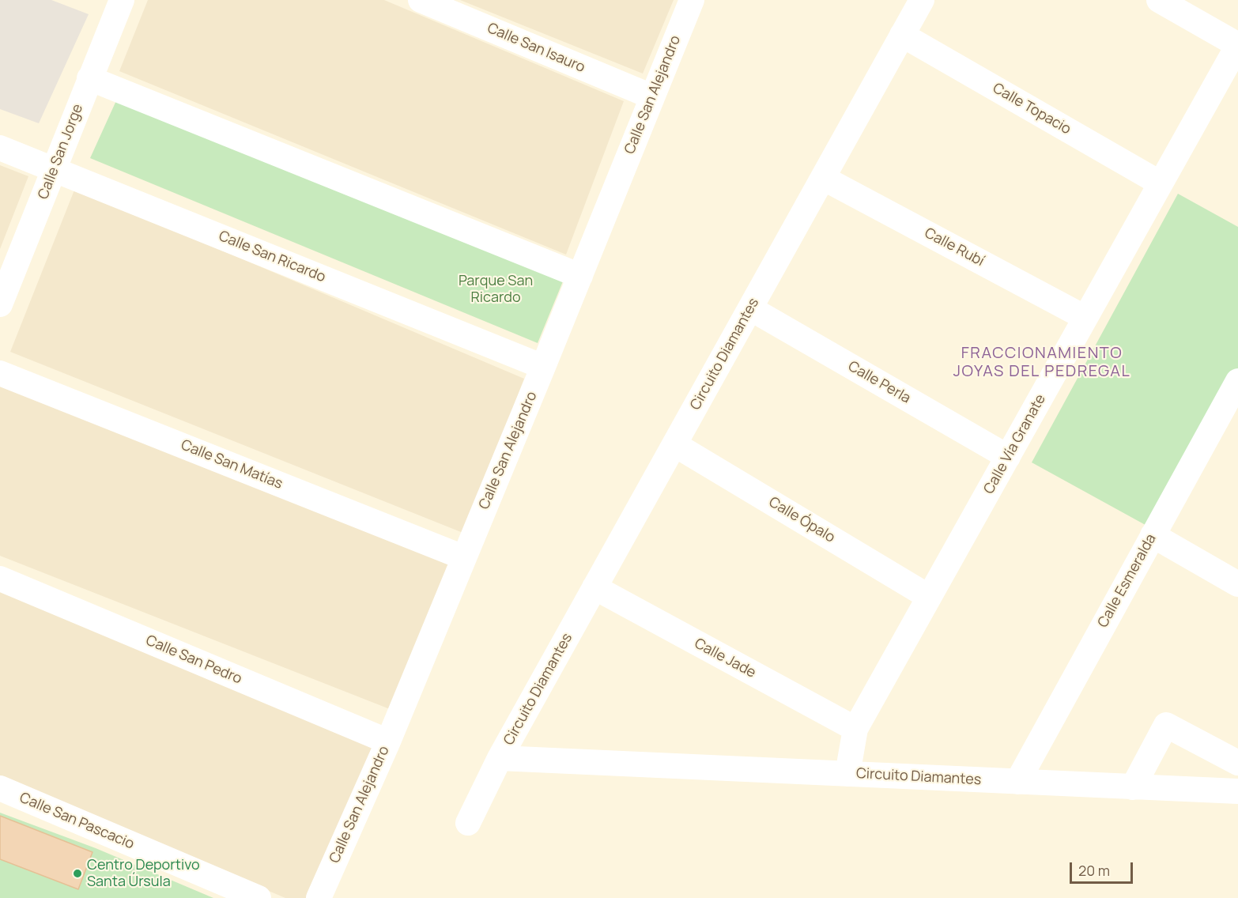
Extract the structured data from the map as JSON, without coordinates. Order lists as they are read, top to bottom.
{
  "streets": {
    "street": [
      "Calle San Isauro",
      "Calle San Alejandro",
      "Calle Topacio",
      "Calle San Jorge",
      "Calle Rubí",
      "Calle San Ricardo",
      "Circuito Diamantes",
      "Calle Perla",
      "Calle Vía Granate",
      "Calle San Matías",
      "Calle Ópalo",
      "Calle Esmeralda",
      "Calle Jade",
      "Calle San Pedro",
      "Calle San Pascacio"
    ]
  },
  "crossings": [
    ["Calle San Isauro", "Calle San Alejandro"],
    ["Calle San Alejandro", "Calle San Ricardo"],
    ["Calle San Alejandro", "Calle San Matías"],
    ["Calle San Alejandro", "Calle San Pedro"],
    ["Calle Topacio", "Circuito Diamantes"],
    ["Calle Topacio", "Calle Vía Granate"],
    ["Calle San Jorge", "Calle San Ricardo"],
    ["Calle Rubí", "Circuito Diamantes"],
    ["Calle Rubí", "Calle Vía Granate"],
    ["Circuito Diamantes", "Calle Perla"],
    ["Circuito Diamantes", "Calle Vía Granate"],
    ["Circuito Diamantes", "Calle Ópalo"],
    ["Circuito Diamantes", "Calle Esmeralda"],
    ["Circuito Diamantes", "Calle Jade"],
    ["Calle Perla", "Calle Vía Granate"],
    ["Calle Vía Granate", "Calle Ópalo"],
    ["Calle Vía Granate", "Calle Jade"]
  ],
  "districts": ["FRACCIONAMIENTO JOYAS DEL PEDREGAL"],
  "parks": ["Parque San Ricardo"],
  "places": ["Centro Deportivo Santa Úrsula"],
  "scale_bar": "20 m"
}
